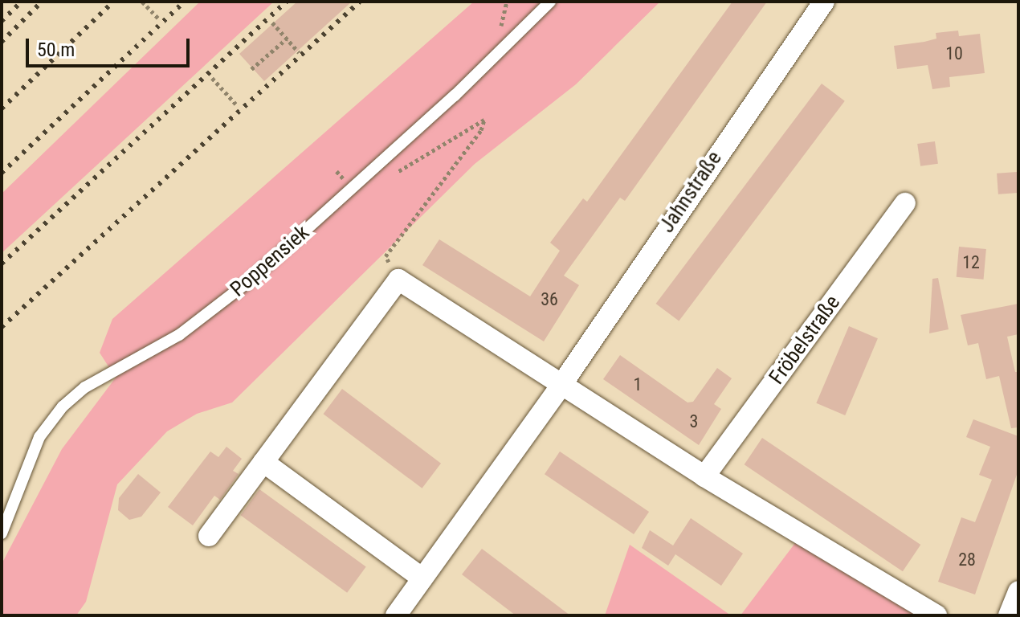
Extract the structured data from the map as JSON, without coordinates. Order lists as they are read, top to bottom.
{
  "streets": {
    "street": ["Jahnstraße", "Fröbelstraße"],
    "lane": ["Poppensiek"]
  },
  "house_numbers": [
    "10",
    "12",
    "36",
    "1",
    "3",
    "28"
  ],
  "scale_bar": "50 m"
}
